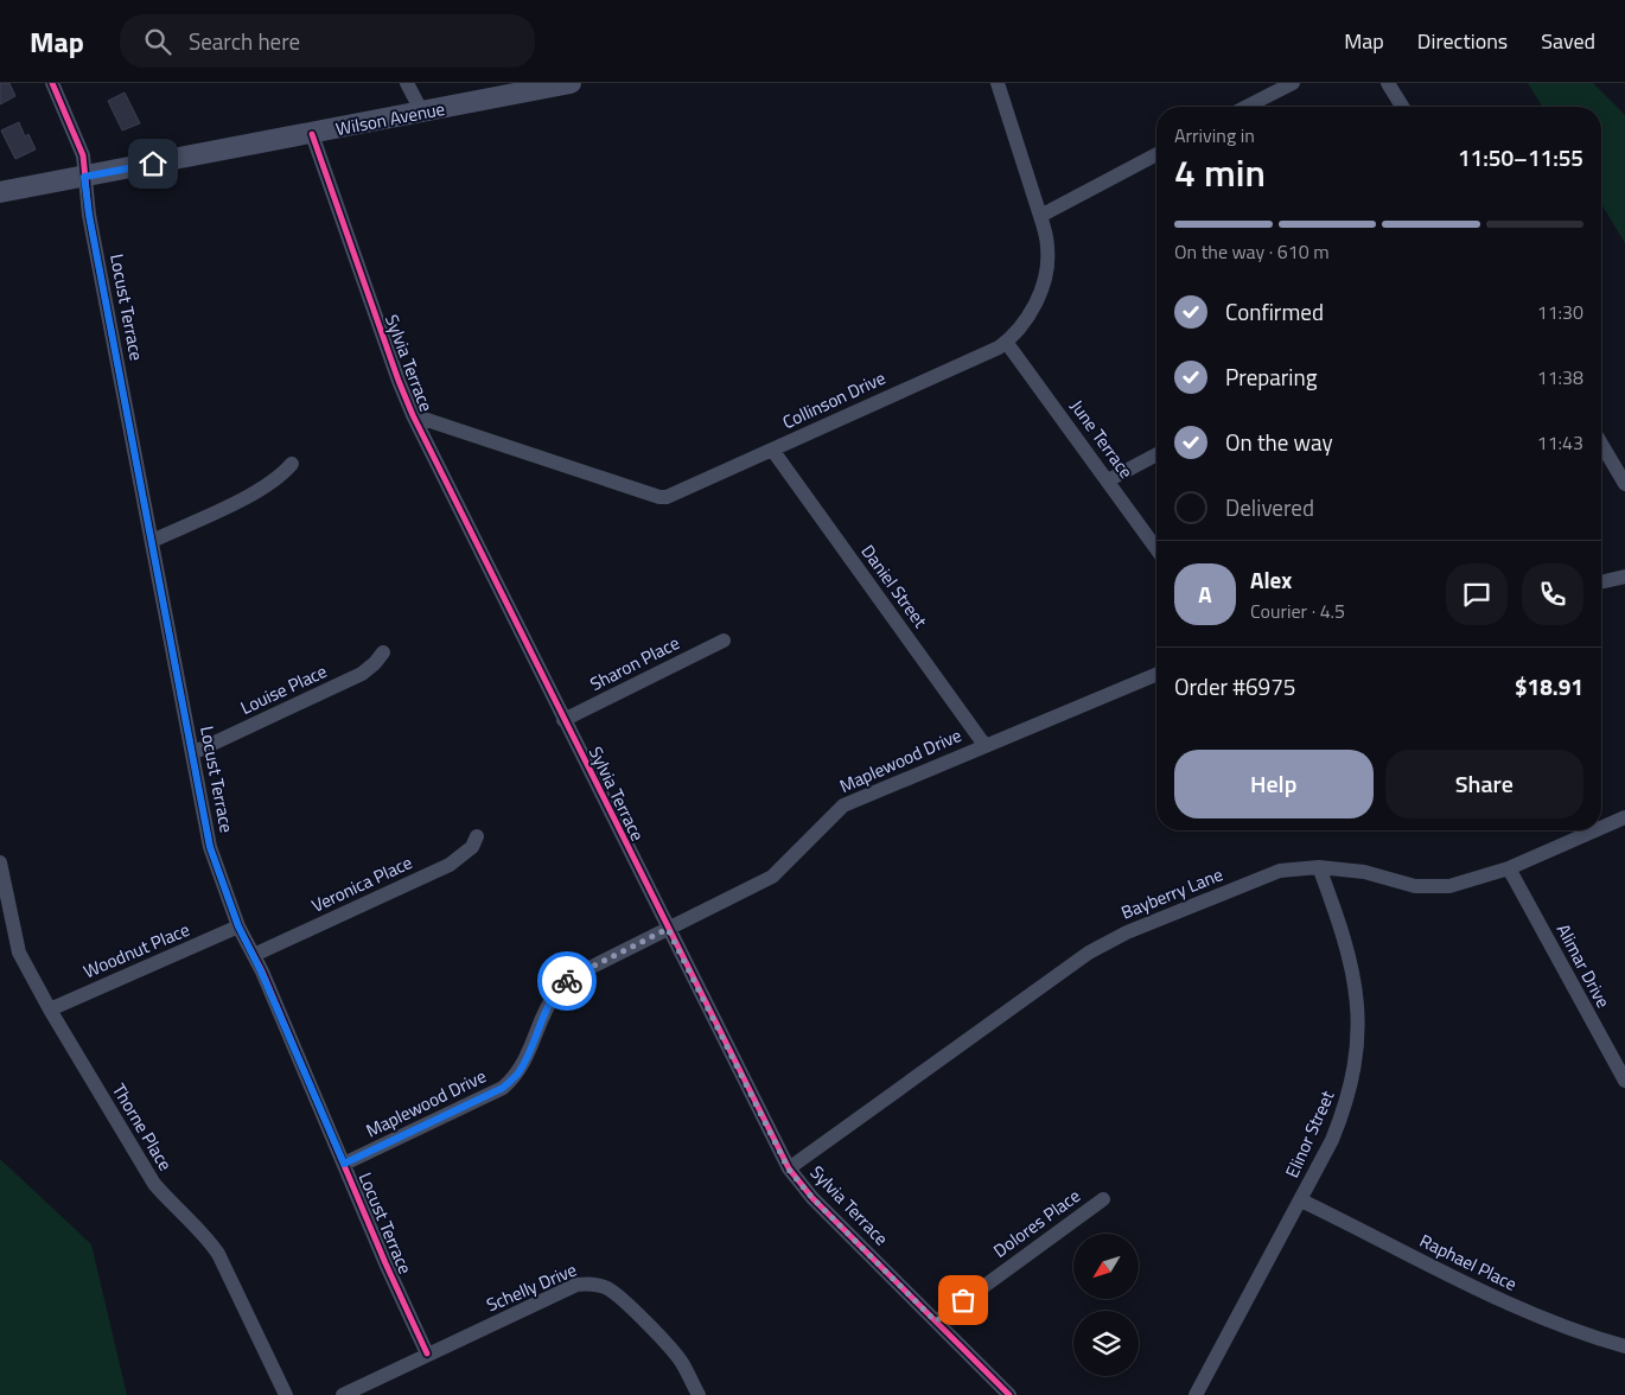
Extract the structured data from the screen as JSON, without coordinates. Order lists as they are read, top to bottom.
{
  "streets": {
    "street": [
      "Wilson Avenue",
      "Locust Terrace",
      "Sylvia Terrace",
      "Collinson Drive",
      "June Terrace",
      "Daniel Street",
      "Sharon Place",
      "Louise Place",
      "Maplewood Drive",
      "Veronica Place",
      "Bayberry Lane",
      "Woodnut Place",
      "Alimar Drive",
      "Thorne Place",
      "Elinor Street",
      "Dolores Place",
      "Raphael Place",
      "Schelly Drive"
    ]
  },
  "crossings": [
    ["Wilson Avenue", "Locust Terrace"],
    ["Wilson Avenue", "Sylvia Terrace"],
    ["Locust Terrace", "Louise Place"],
    ["Locust Terrace", "Maplewood Drive"],
    ["Locust Terrace", "Veronica Place"],
    ["Locust Terrace", "Woodnut Place"],
    ["Locust Terrace", "Schelly Drive"],
    ["Sylvia Terrace", "Collinson Drive"],
    ["Sylvia Terrace", "Sharon Place"],
    ["Sylvia Terrace", "Maplewood Drive"],
    ["Sylvia Terrace", "Bayberry Lane"],
    ["Sylvia Terrace", "Dolores Place"],
    ["Collinson Drive", "June Terrace"],
    ["Collinson Drive", "Daniel Street"],
    ["Daniel Street", "Maplewood Drive"],
    ["Bayberry Lane", "Alimar Drive"],
    ["Bayberry Lane", "Elinor Street"],
    ["Woodnut Place", "Thorne Place"],
    ["Elinor Street", "Raphael Place"]
  ],
  "north": "bottom left",
  "page": {
    "header": "Map",
    "search": "Search here",
    "nav": ["Map", "Directions", "Saved"],
    "heading": ["4 min", "Arriving in", "11:50–11:55"],
    "panel": [
      "Alex",
      "Courier · 4.5",
      "Order #6975",
      "$18.91"
    ],
    "bar": "On the way · 610 m",
    "list": [
      ["Confirmed", "11:30"],
      ["Preparing", "11:38"],
      ["On the way", "11:43"],
      "Delivered"
    ],
    "round": "A",
    "buttons": ["Help", "Share"]
  }
}
